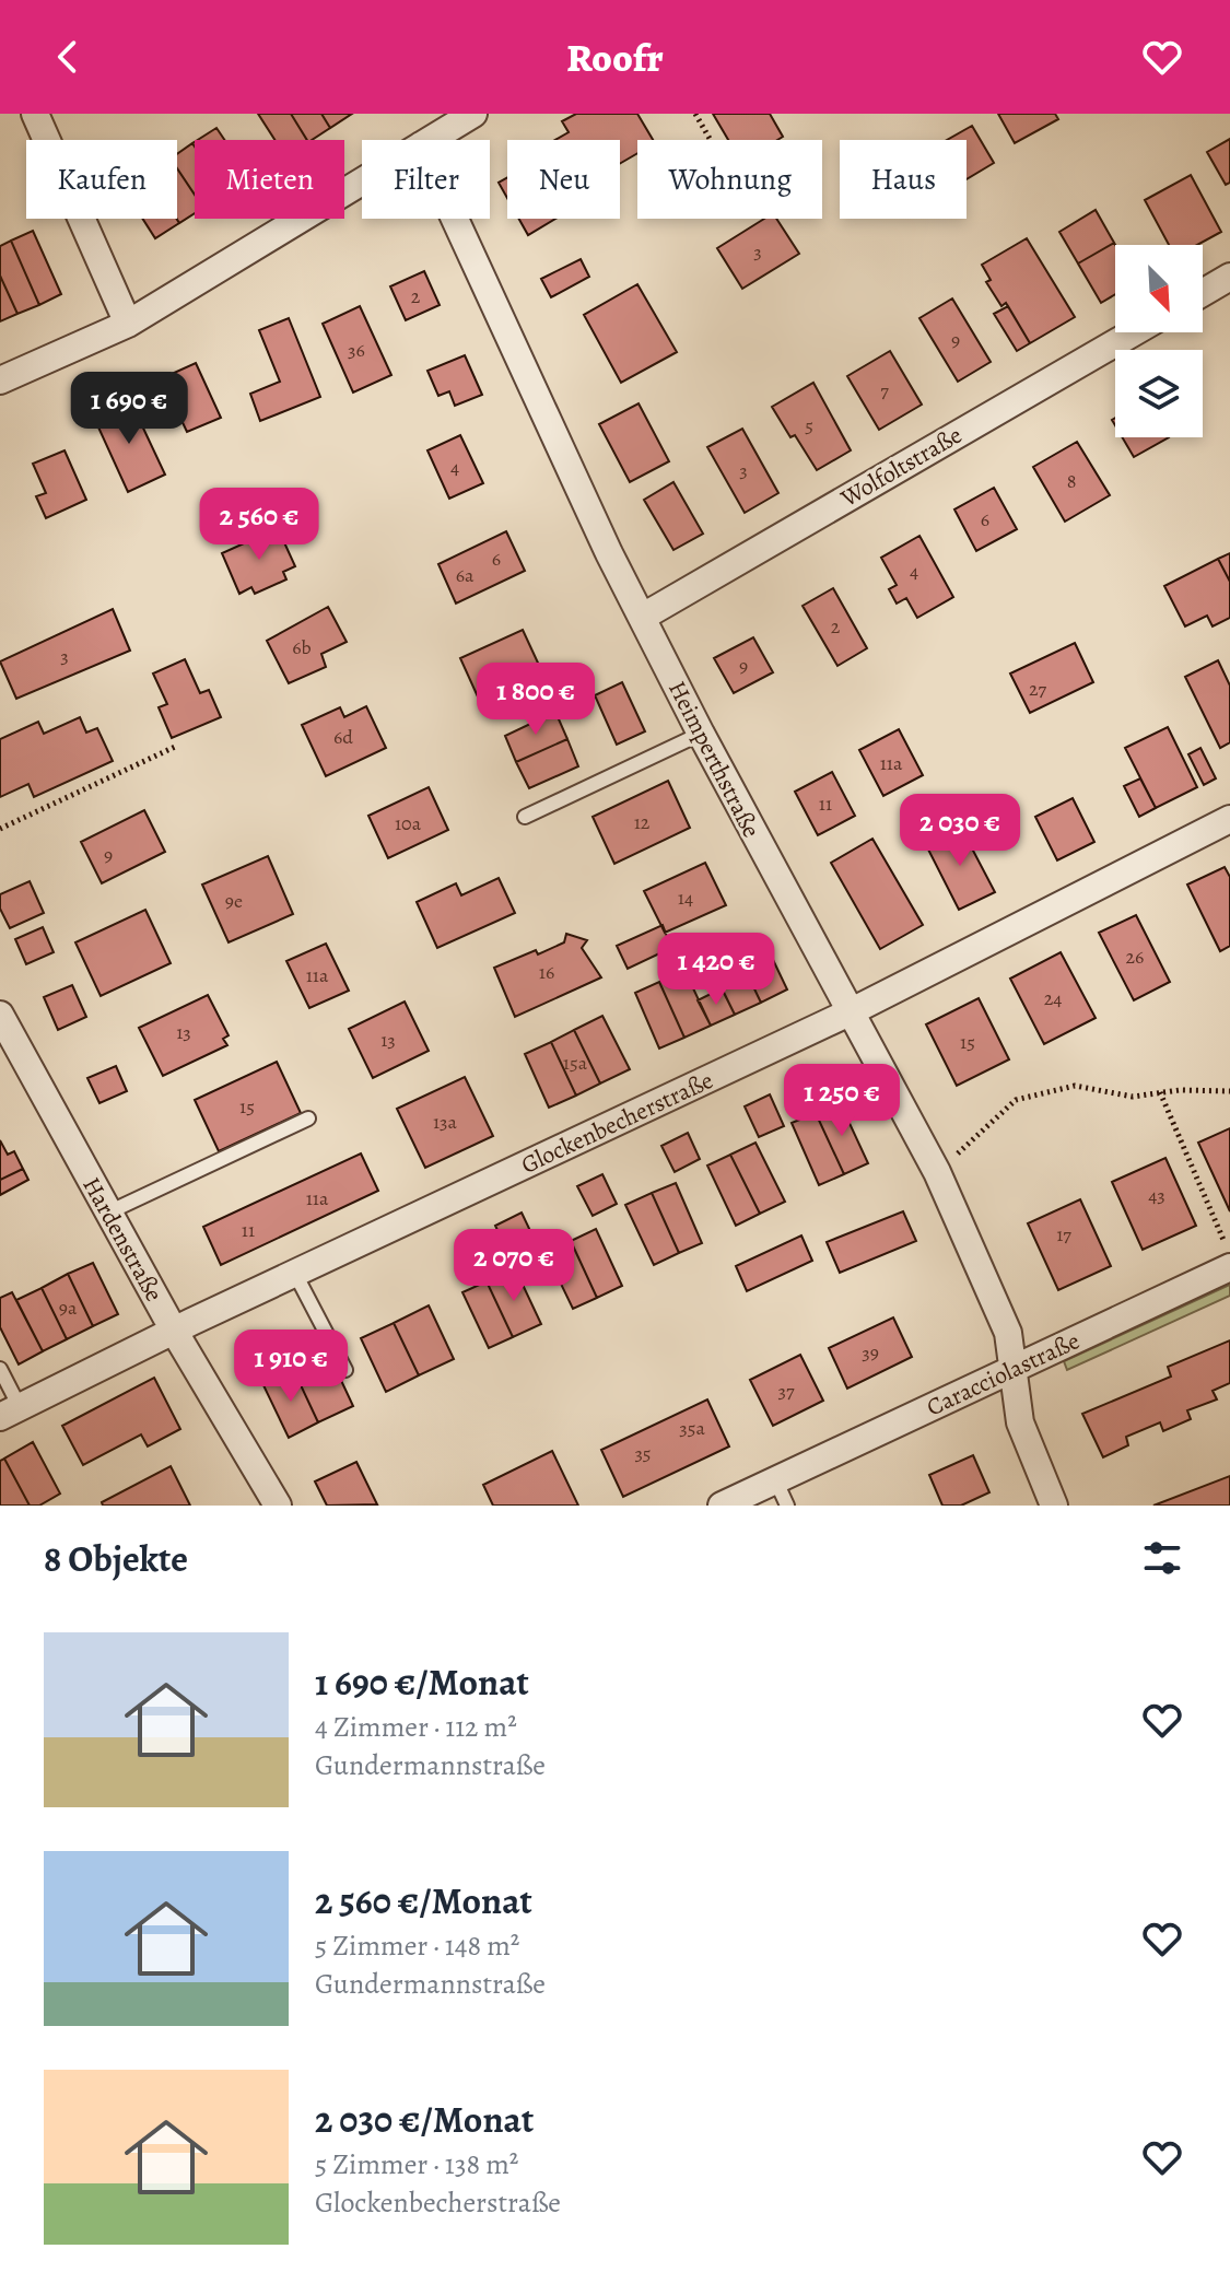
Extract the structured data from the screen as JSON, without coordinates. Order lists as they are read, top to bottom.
{
  "streets": {
    "street": [
      "Wolfoltstraße",
      "Heimperthstraße",
      "Glockenbecherstraße",
      "Hardenstraße",
      "Caracciolastraße"
    ]
  },
  "crossings": [
    ["Wolfoltstraße", "Heimperthstraße"],
    ["Heimperthstraße", "Glockenbecherstraße"],
    ["Heimperthstraße", "Caracciolastraße"],
    ["Glockenbecherstraße", "Hardenstraße"]
  ],
  "house_numbers": [
    "3",
    "2",
    "9",
    "36",
    "7",
    "5",
    "4",
    "3",
    "8",
    "6",
    "6",
    "4",
    "6a",
    "2",
    "6b",
    "3",
    "9",
    "27",
    "6d",
    "11a",
    "11",
    "12",
    "10a",
    "9",
    "14",
    "9e",
    "26",
    "16",
    "11a",
    "24",
    "13",
    "13",
    "15",
    "15a",
    "15",
    "13a",
    "43",
    "11a",
    "11",
    "17",
    "9a",
    "39",
    "37",
    "35a",
    "35"
  ],
  "north": "bottom right",
  "page": {
    "header": "Roofr",
    "chip": [
      "Kaufen",
      "Mieten",
      "Filter",
      "Neu",
      "Wohnung",
      "Haus"
    ],
    "price": [
      "1 690 €",
      "2 560 €",
      "1 800 €",
      "2 030 €",
      "1 420 €",
      "1 250 €",
      "2 070 €",
      "1 910 €"
    ],
    "heading": "8 Objekte",
    "list": [
      {
        "name": "1 690 €/Monat",
        "note": "4 Zimmer · 112 m² · Gundermannstraße"
      },
      {
        "name": "2 560 €/Monat",
        "note": "5 Zimmer · 148 m² · Gundermannstraße"
      },
      {
        "name": "2 030 €/Monat",
        "note": "5 Zimmer · 138 m² · Glockenbecherstraße"
      }
    ]
  }
}
